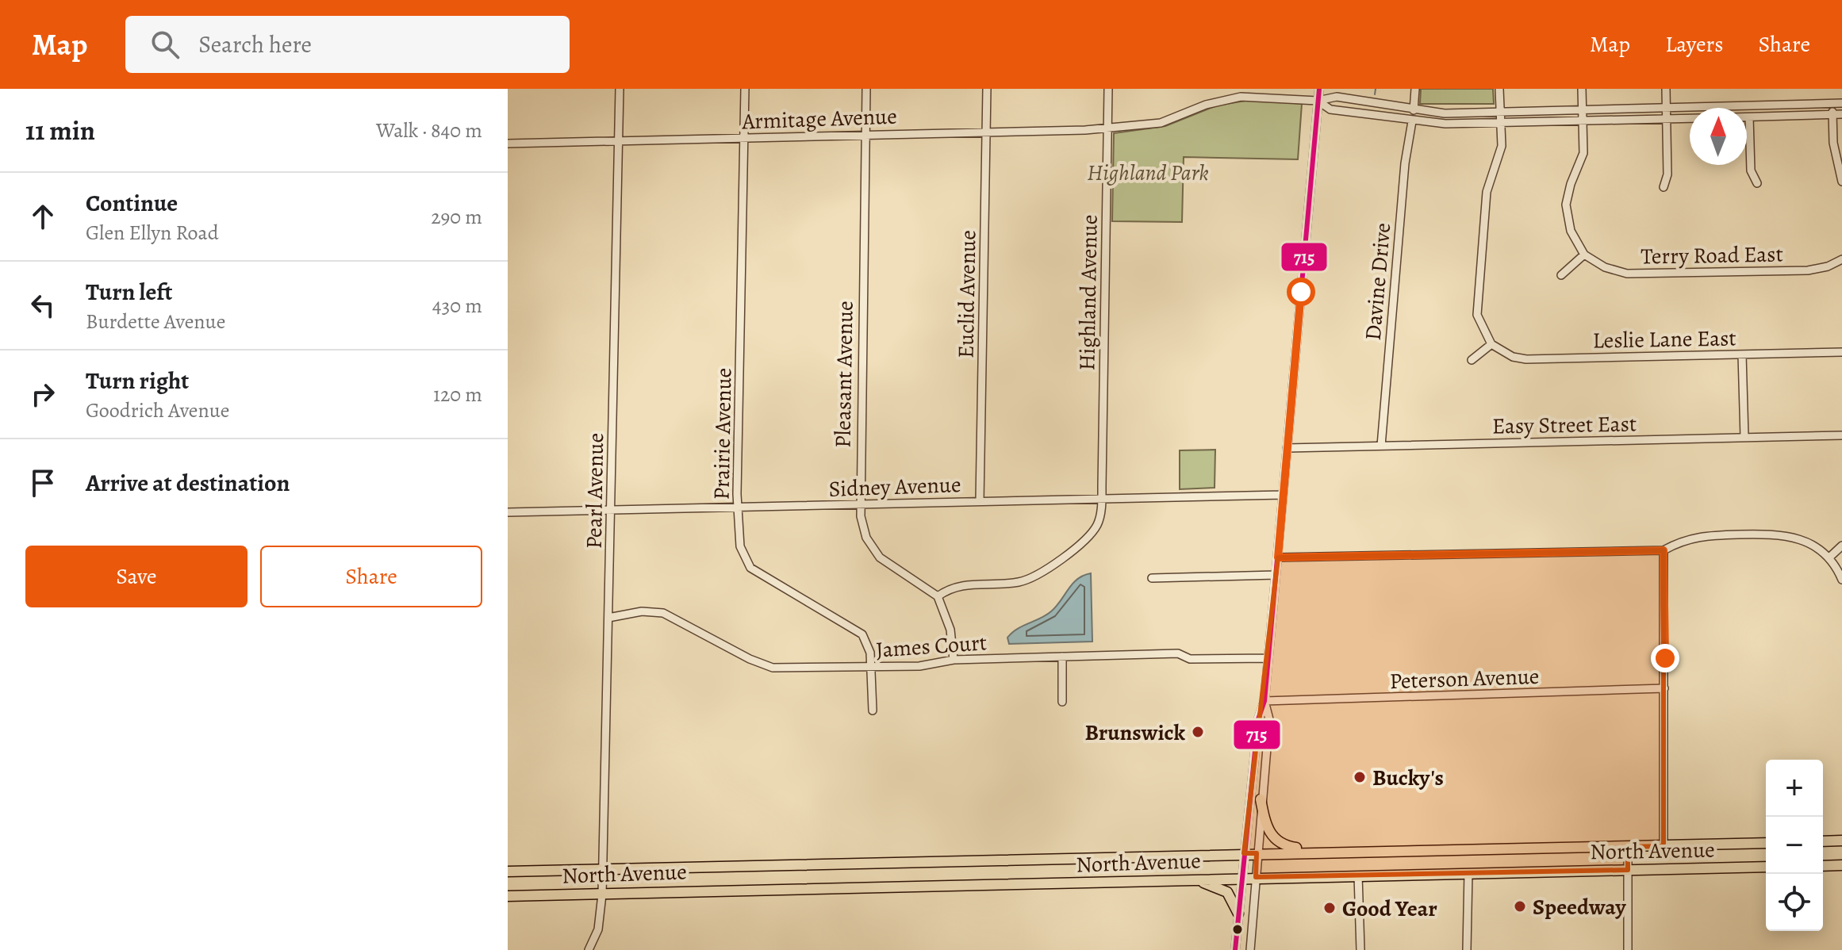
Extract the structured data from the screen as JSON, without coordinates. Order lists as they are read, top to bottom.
{
  "streets": {
    "main road": ["North Avenue"],
    "street": [
      "Armitage Avenue",
      "Terry Road East",
      "Davine Drive",
      "Highland Avenue",
      "Euclid Avenue",
      "Leslie Lane East",
      "Pleasant Avenue",
      "Easy Street East",
      "Prairie Avenue",
      "Sidney Avenue",
      "Pearl Avenue",
      "James Court",
      "Peterson Avenue"
    ]
  },
  "crossings": [
    ["Armitage Avenue", "Davine Drive"],
    ["Armitage Avenue", "Highland Avenue"],
    ["Armitage Avenue", "Euclid Avenue"],
    ["Armitage Avenue", "Pleasant Avenue"],
    ["Armitage Avenue", "Prairie Avenue"],
    ["Armitage Avenue", "Pearl Avenue"],
    ["Davine Drive", "Easy Street East"],
    ["Highland Avenue", "Pleasant Avenue"],
    ["Highland Avenue", "Sidney Avenue"],
    ["Euclid Avenue", "Sidney Avenue"],
    ["Pleasant Avenue", "Sidney Avenue"],
    ["Prairie Avenue", "Sidney Avenue"],
    ["Prairie Avenue", "James Court"],
    ["Sidney Avenue", "Pearl Avenue"],
    ["Pearl Avenue", "James Court"],
    ["Pearl Avenue", "North Avenue"]
  ],
  "parks": ["Highland Park"],
  "places": [
    "Brunswick",
    "Bucky's",
    "Speedway",
    "Good Year"
  ],
  "lines": ["transit line 715"],
  "north": "top",
  "page": {
    "header": "Map",
    "search": "Search here",
    "nav": ["Map", "Layers", "Share"],
    "heading": ["11 min", "Walk · 840 m"],
    "list": [
      ["Continue", "Glen Ellyn Road", "290 m"],
      ["Turn left", "Burdette Avenue", "430 m"],
      ["Turn right", "Goodrich Avenue", "120 m"],
      "Arrive at destination"
    ],
    "buttons": ["Save", "Share"],
    "map_buttons": ["+", "−"]
  }
}
